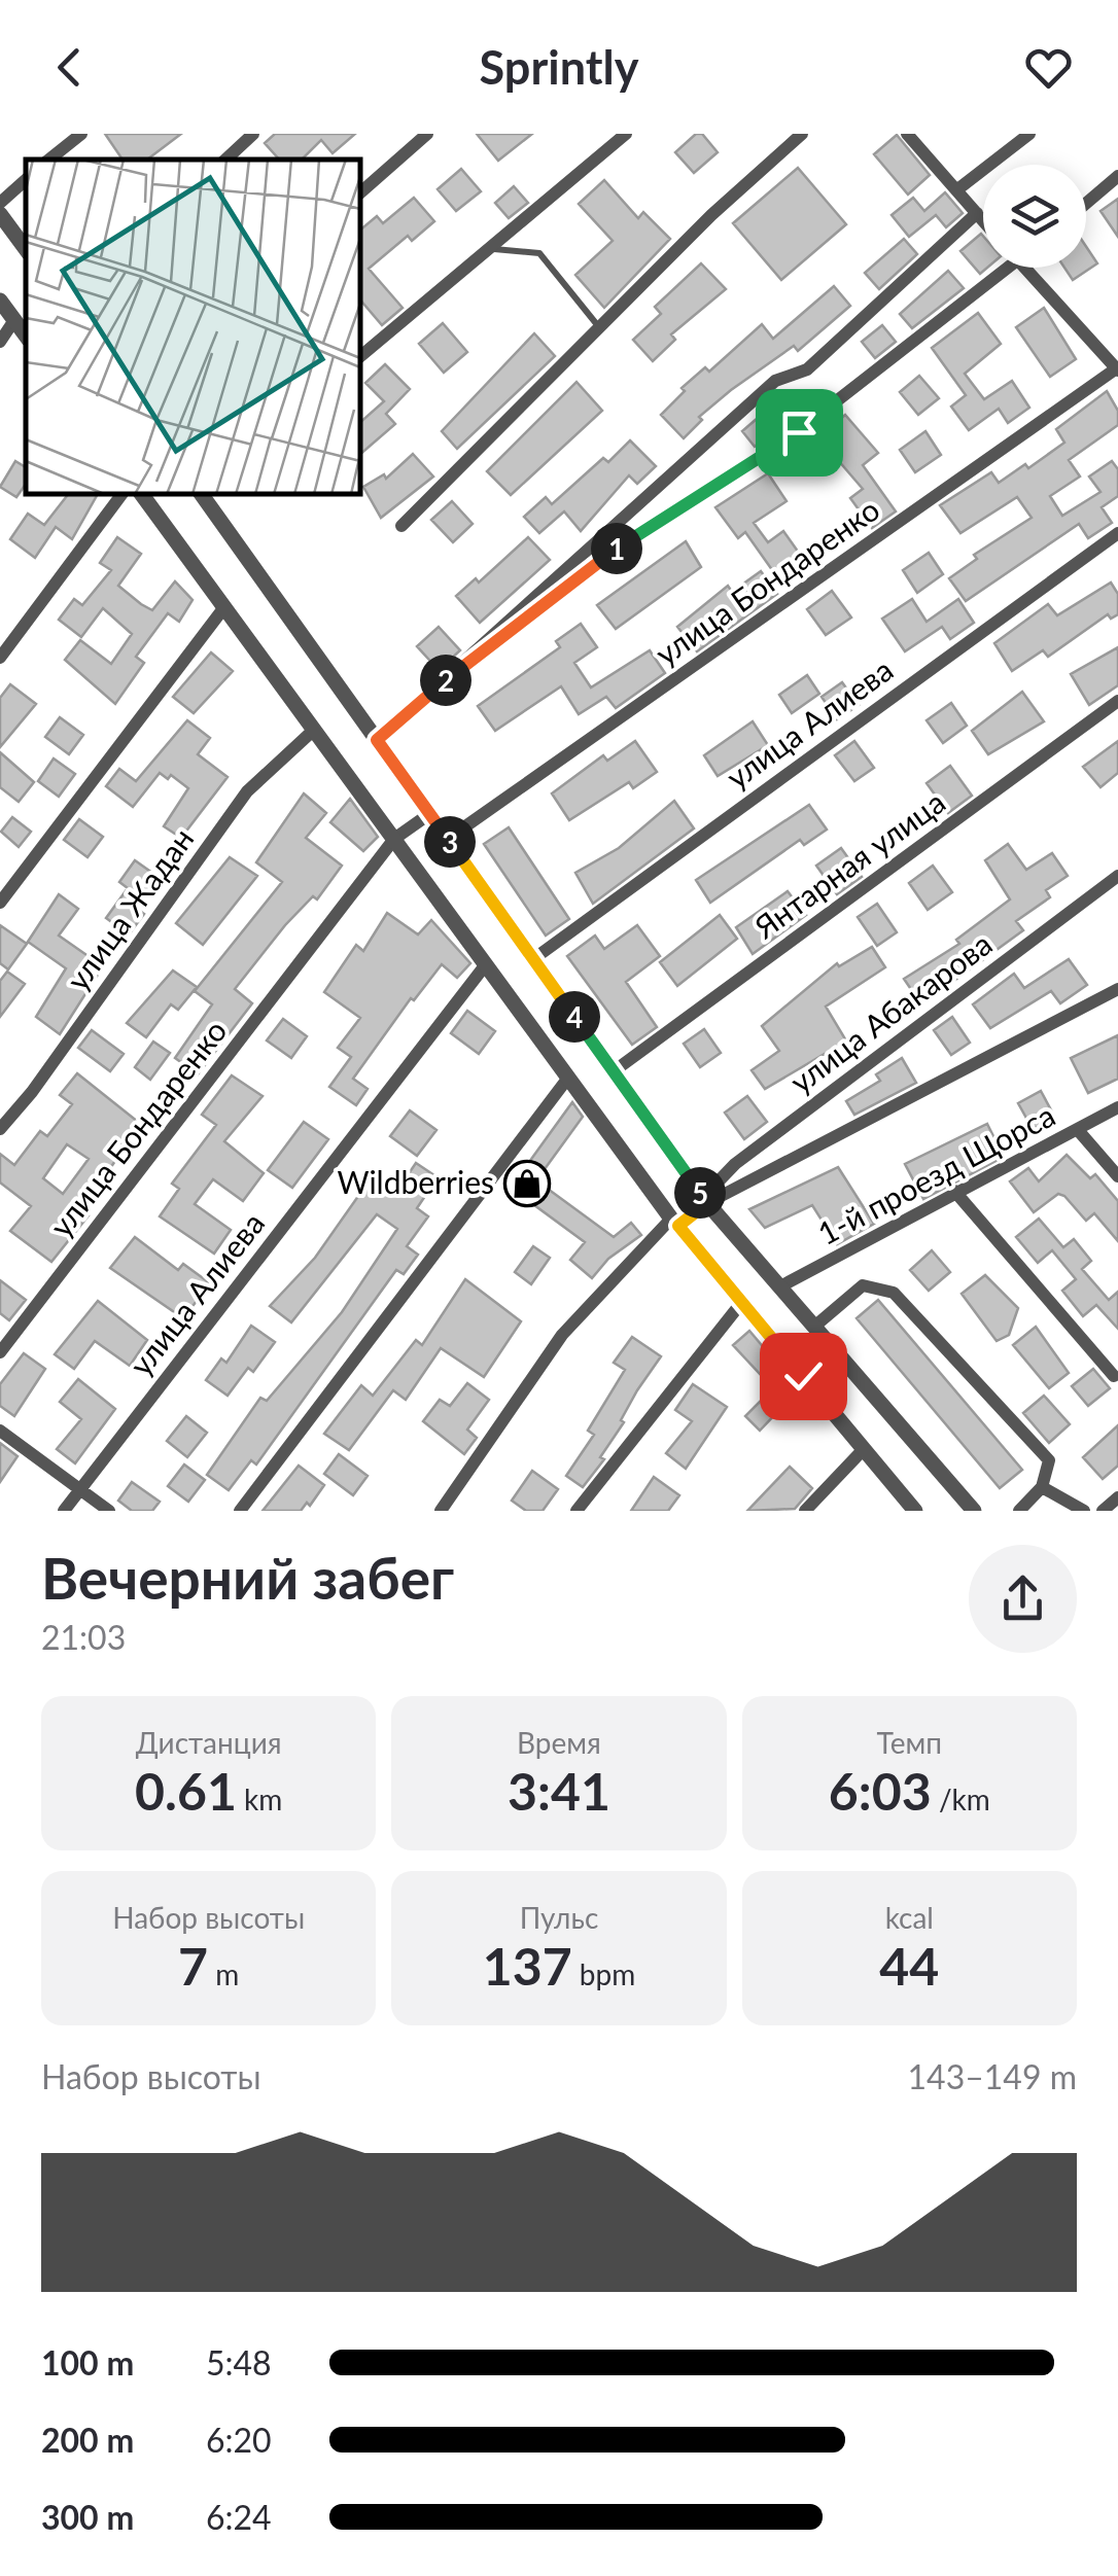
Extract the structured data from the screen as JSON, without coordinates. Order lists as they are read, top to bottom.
{
  "streets": {
    "street": [
      "улица Бондаренко",
      "улица Алиева",
      "Янтарная улица",
      "улица Жадан",
      "улица Абакарова",
      "1-й проезд Щорса"
    ]
  },
  "places": {
    "shop": ["Wildberries"]
  },
  "page": {
    "header": "Sprintly",
    "pins": [
      "1",
      "2",
      "3",
      "4",
      "5"
    ],
    "heading": ["Вечерний забег", "21:03"],
    "stats": [
      ["Дистанция", "0.61 km"],
      ["Время", "3:41"],
      ["Темп", "6:03 /km"],
      ["Набор высоты", "7 m"],
      ["Пульс", "137 bpm"],
      ["kcal", "44"]
    ],
    "chart": ["Набор высоты", "143–149 m"],
    "list": [
      {
        "name": "100 m",
        "note": "5:48"
      },
      {
        "name": "200 m",
        "note": "6:20"
      },
      {
        "name": "300 m",
        "note": "6:24"
      }
    ]
  }
}
